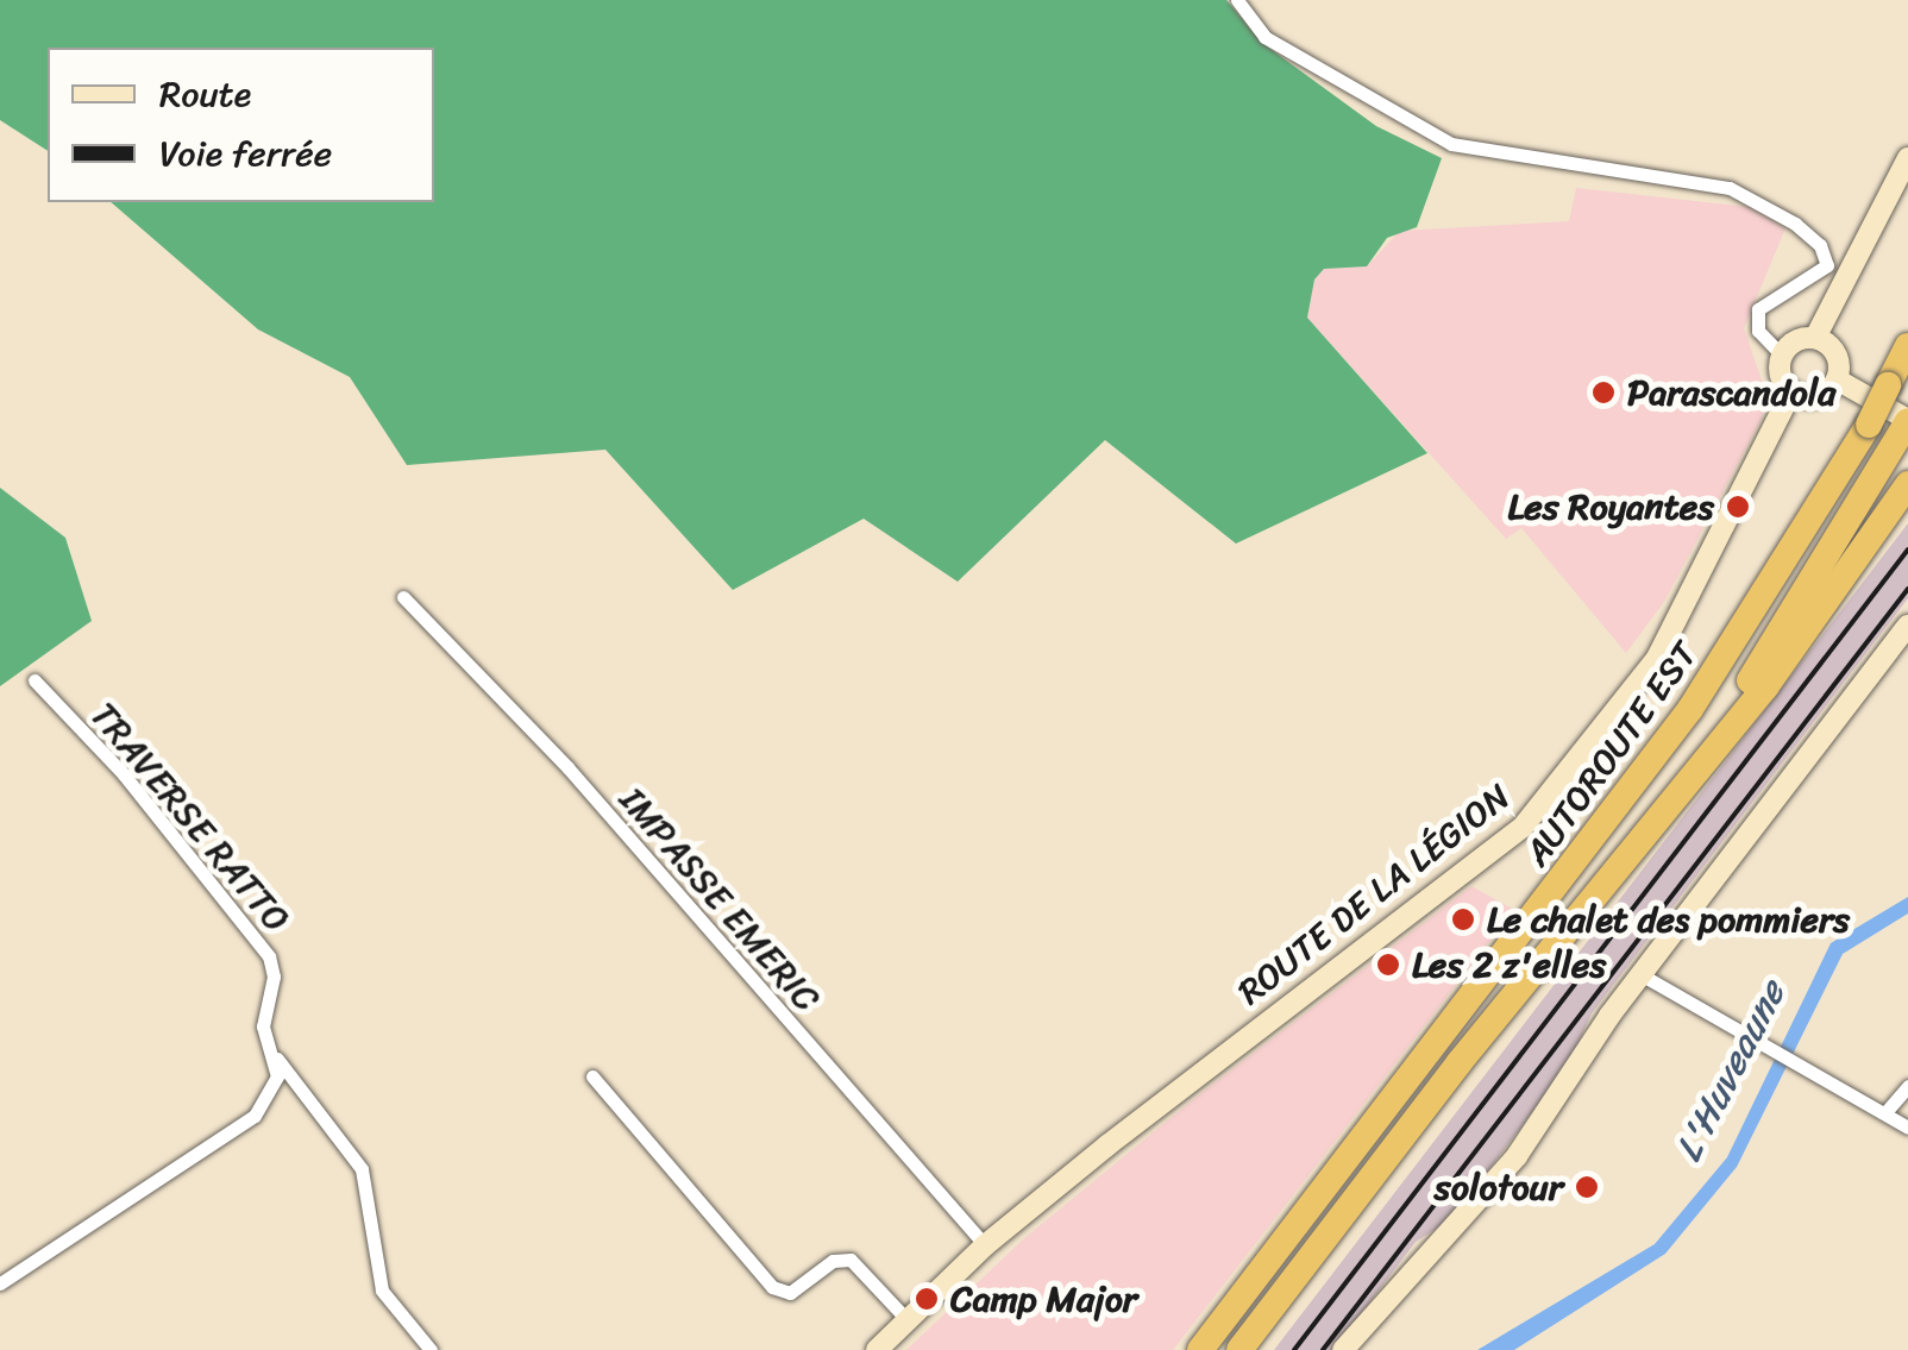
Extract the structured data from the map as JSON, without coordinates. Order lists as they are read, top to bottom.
{
  "streets": {
    "highway": ["AUTOROUTE EST"],
    "main road": ["ROUTE DE LA LÉGION"],
    "street": ["TRAVERSE RATTO", "IMPASSE EMERIC"]
  },
  "crossings": [
    ["ROUTE DE LA LÉGION", "IMPASSE EMERIC"]
  ],
  "water": ["L'Huveaune"],
  "places": [
    "Parascandola",
    "Les Royantes",
    "Le chalet des pommiers",
    "Les 2 z'elles",
    "solotour",
    "Camp Major"
  ],
  "legend": ["Route", "Voie ferrée"]
}
